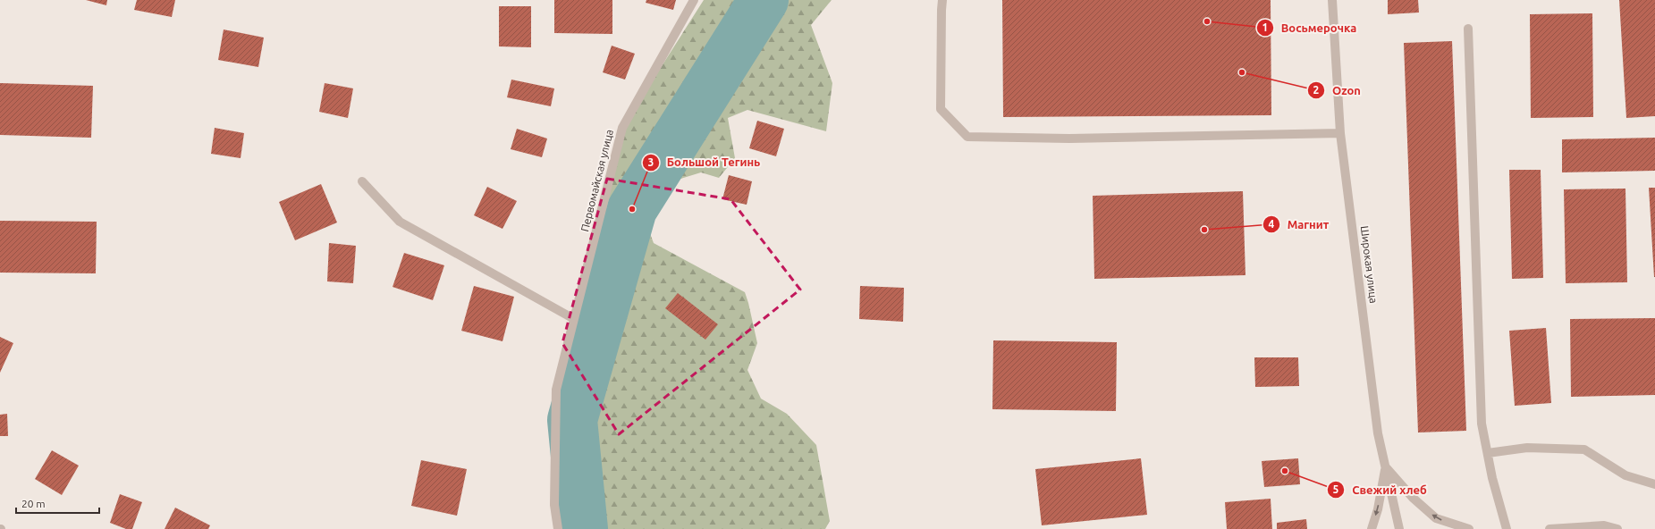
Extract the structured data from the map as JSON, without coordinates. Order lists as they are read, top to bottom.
{
  "streets": {
    "street": ["Первомайская улица", "Широкая улица"]
  },
  "places": [
    "Восьмерочка",
    "Ozon",
    "Большой Тегинь",
    "Магнит",
    "Свежий хлеб"
  ],
  "scale_bar": "20 m"
}
